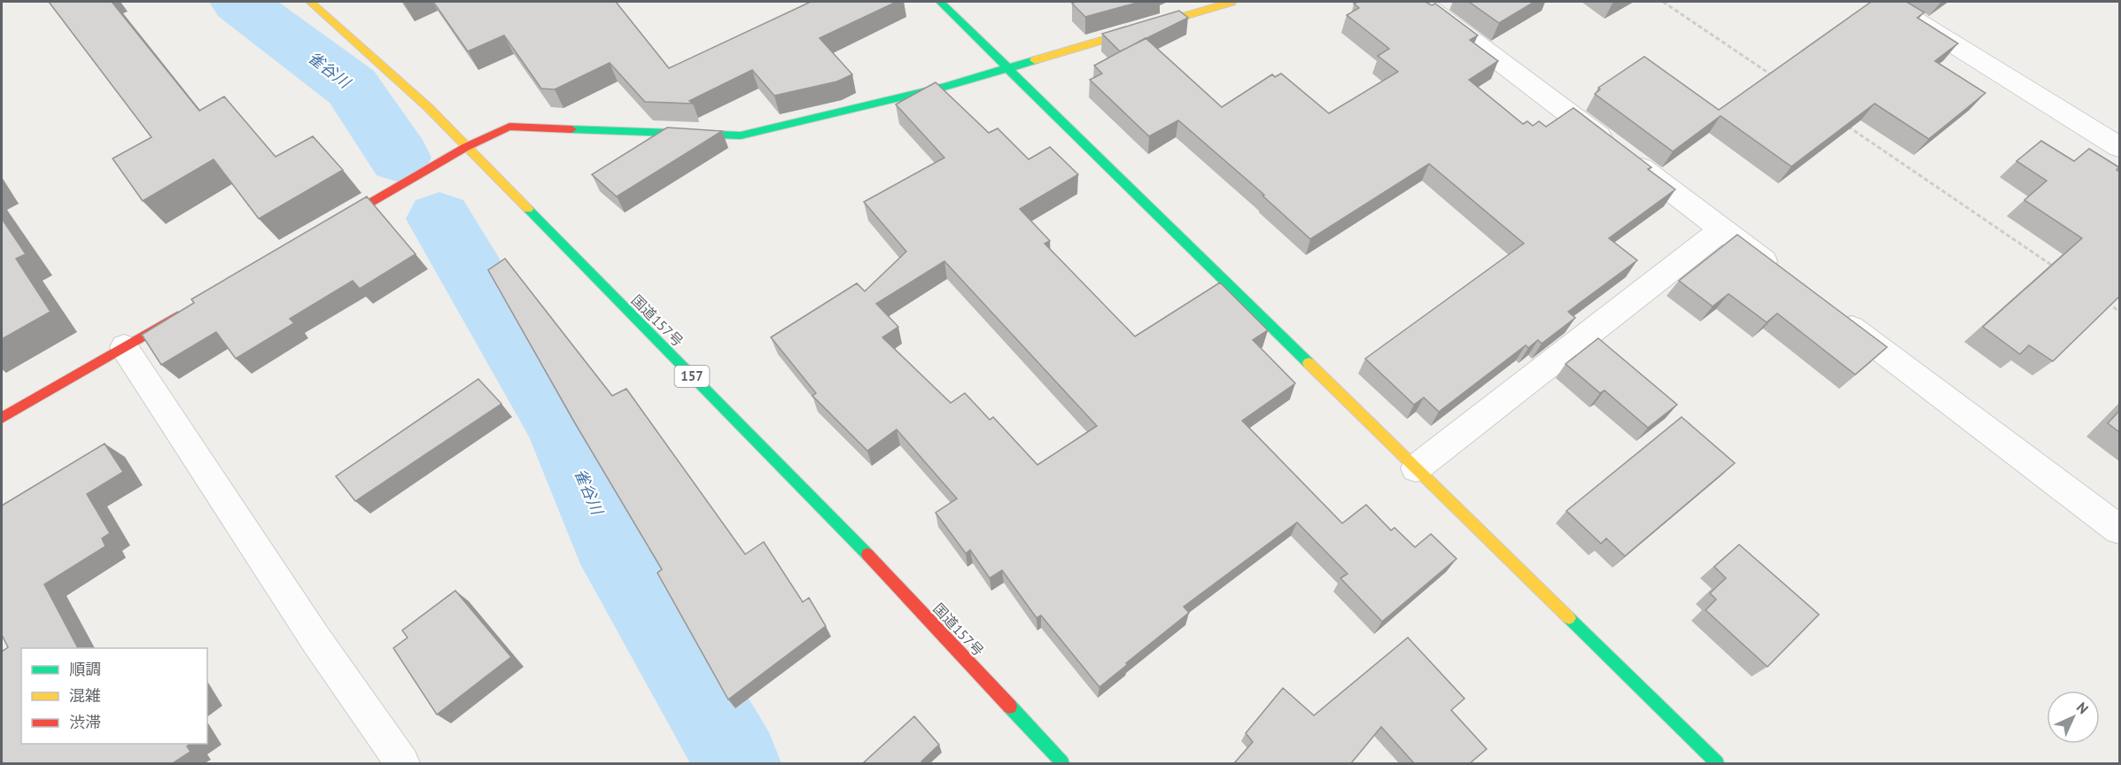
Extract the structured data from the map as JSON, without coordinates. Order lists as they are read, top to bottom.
{
  "streets": {
    "main road": ["国道157号", "157"]
  },
  "water": ["雀谷川"],
  "legend": ["順調", "混雑", "渋滞"],
  "north": "top right"
}
